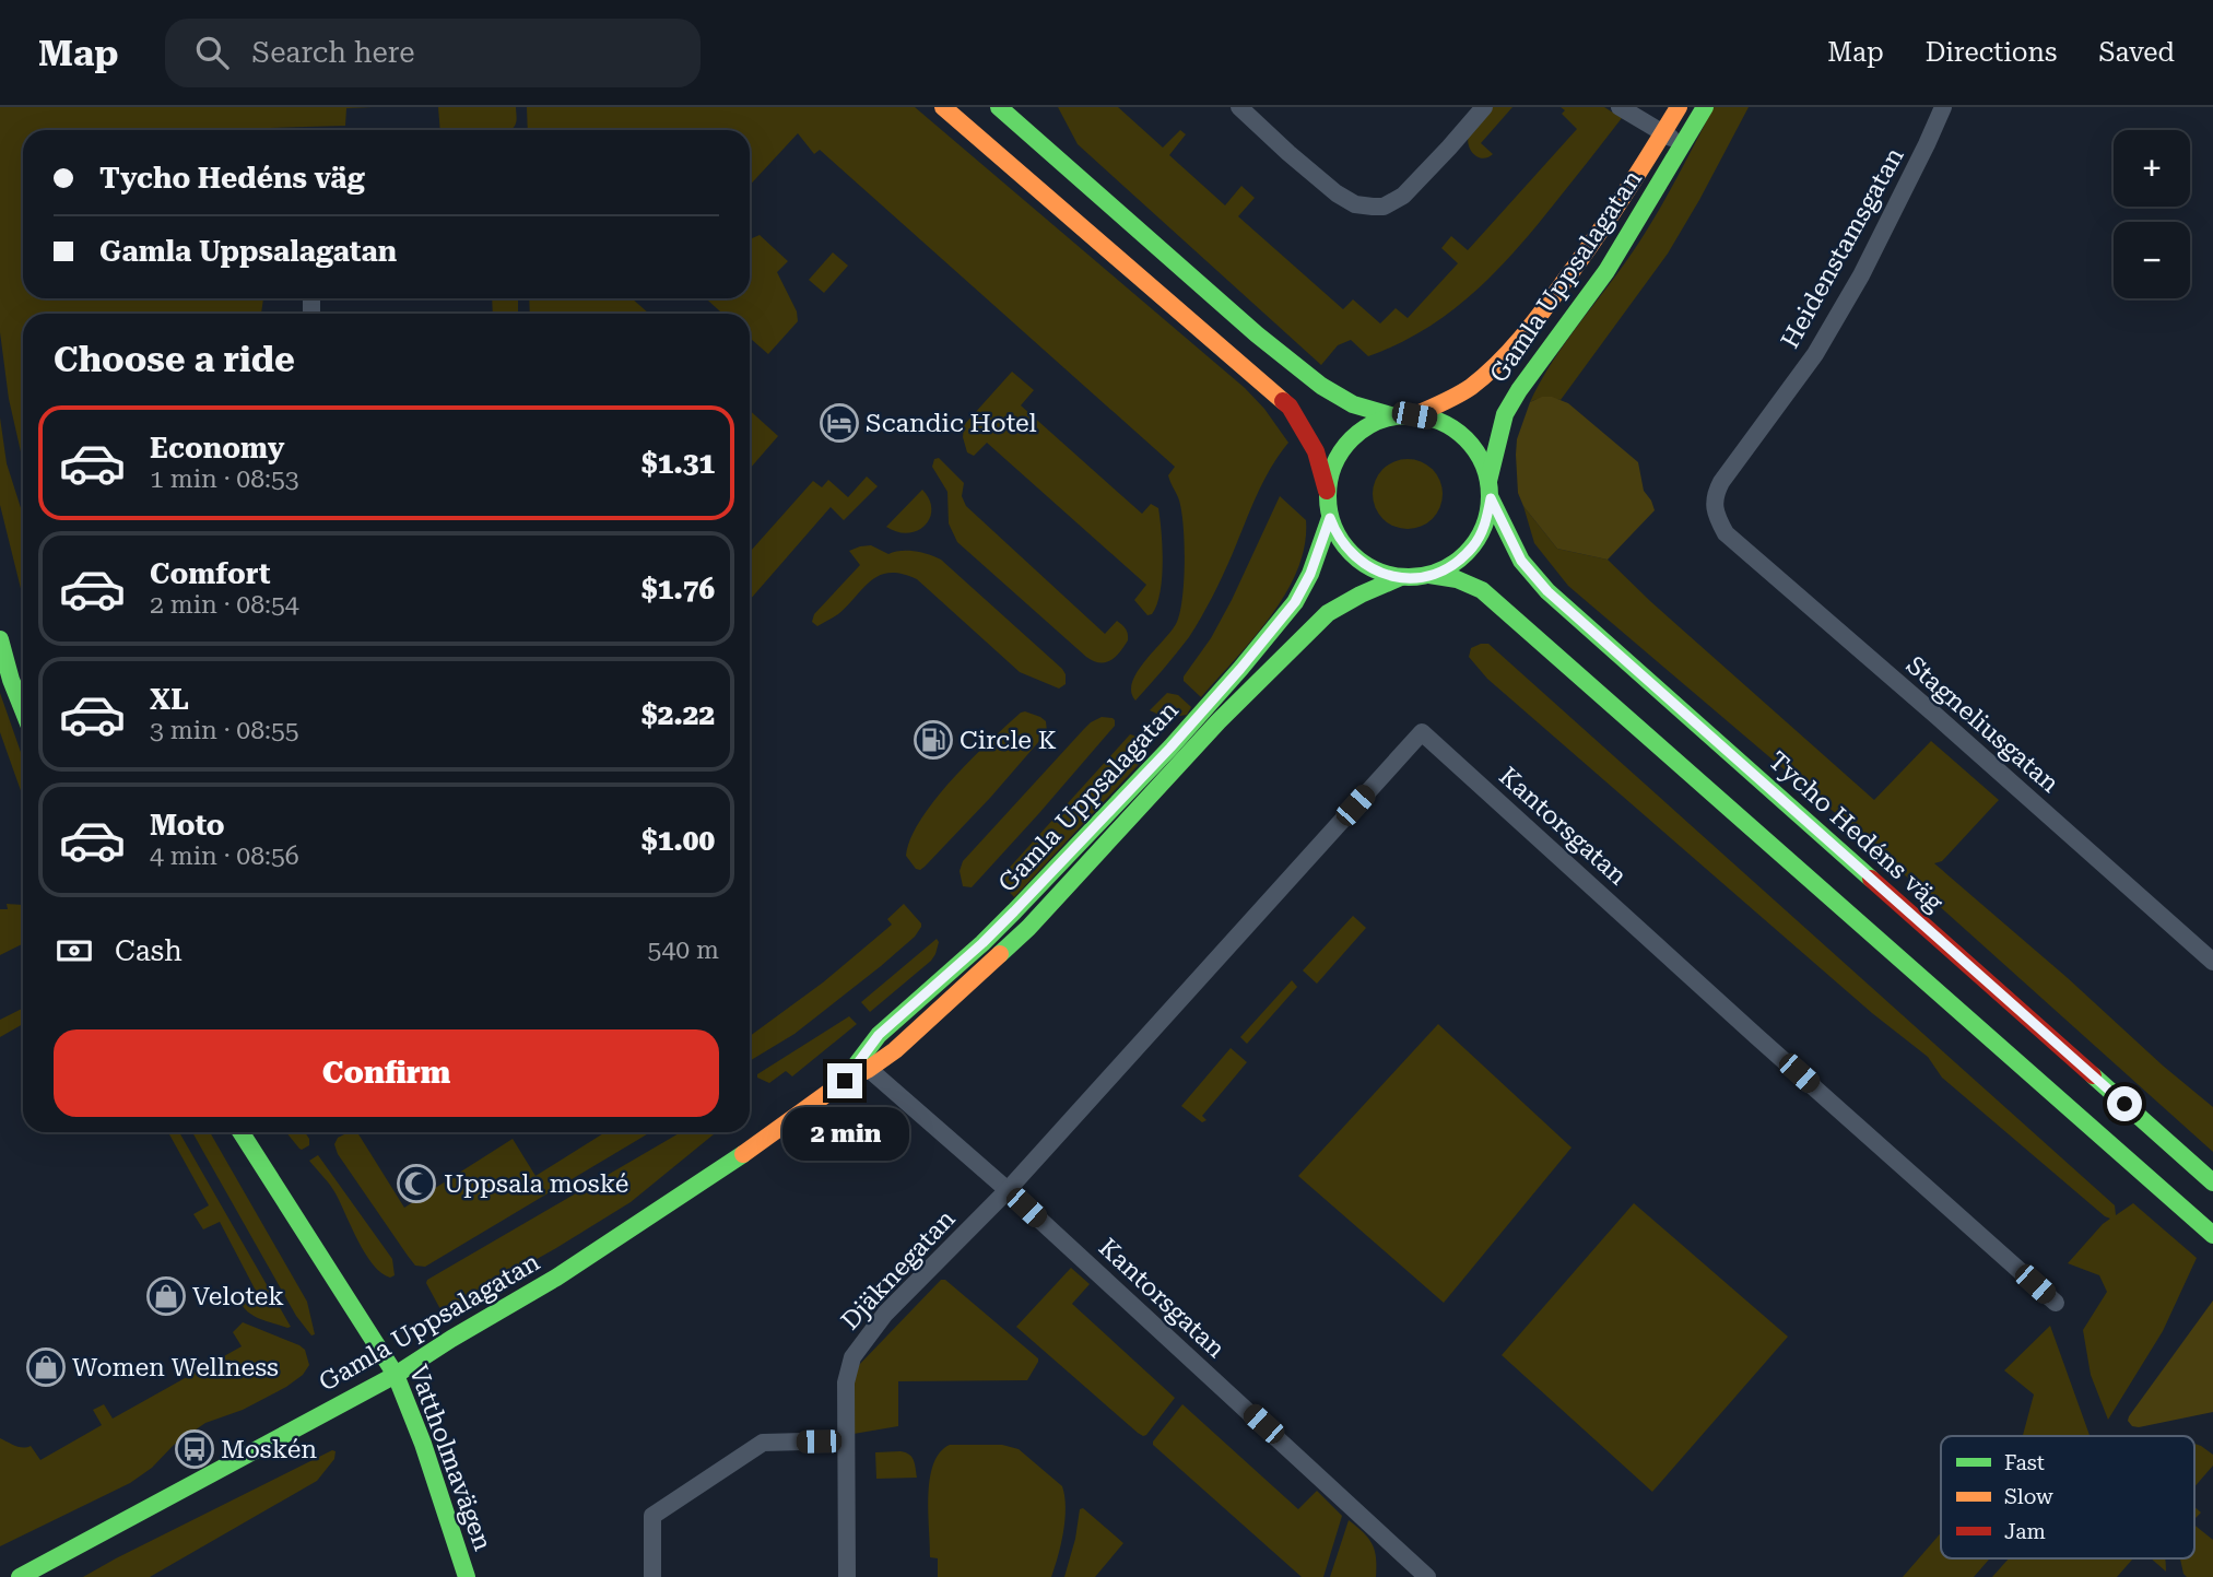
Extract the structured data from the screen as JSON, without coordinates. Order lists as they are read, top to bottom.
{
  "streets": {
    "main road": ["Gamla Uppsalagatan", "Tycho Hedéns väg", "Vattholmavägen"],
    "street": [
      "Heidenstamsgatan",
      "Stagneliusgatan",
      "Kantorsgatan",
      "Djäknegatan"
    ]
  },
  "crossings": [
    ["Heidenstamsgatan", "Stagneliusgatan"],
    ["Gamla Uppsalagatan", "Kantorsgatan"],
    ["Gamla Uppsalagatan", "Tycho Hedéns väg"],
    ["Gamla Uppsalagatan", "Vattholmavägen"],
    ["Kantorsgatan", "Djäknegatan"]
  ],
  "places": {
    "hotel": ["Scandic Hotel"],
    "fuel station": ["Circle K"],
    "mosque": ["Uppsala moské"],
    "shop": ["Velotek", "Women Wellness"],
    "bus stop": ["Moskén"]
  },
  "legend": ["Fast", "Slow", "Jam"],
  "page": {
    "header": "Map",
    "search": "Search here",
    "nav": ["Map", "Directions", "Saved"],
    "map_buttons": ["+", "−"],
    "banner": ["Tycho Hedéns väg", "Gamla Uppsalagatan"],
    "heading": "Choose a ride",
    "list": [
      {
        "name": "Economy",
        "note": "1 min · 08:53",
        "value": "$1.31"
      },
      {
        "name": "Comfort",
        "note": "2 min · 08:54",
        "value": "$1.76"
      },
      {
        "name": "XL",
        "note": "3 min · 08:55",
        "value": "$2.22"
      },
      {
        "name": "Moto",
        "note": "4 min · 08:56",
        "value": "$1.00"
      }
    ],
    "pay": ["Cash", "540 m"],
    "buttons": "Confirm",
    "bubble": "2 min"
  }
}
